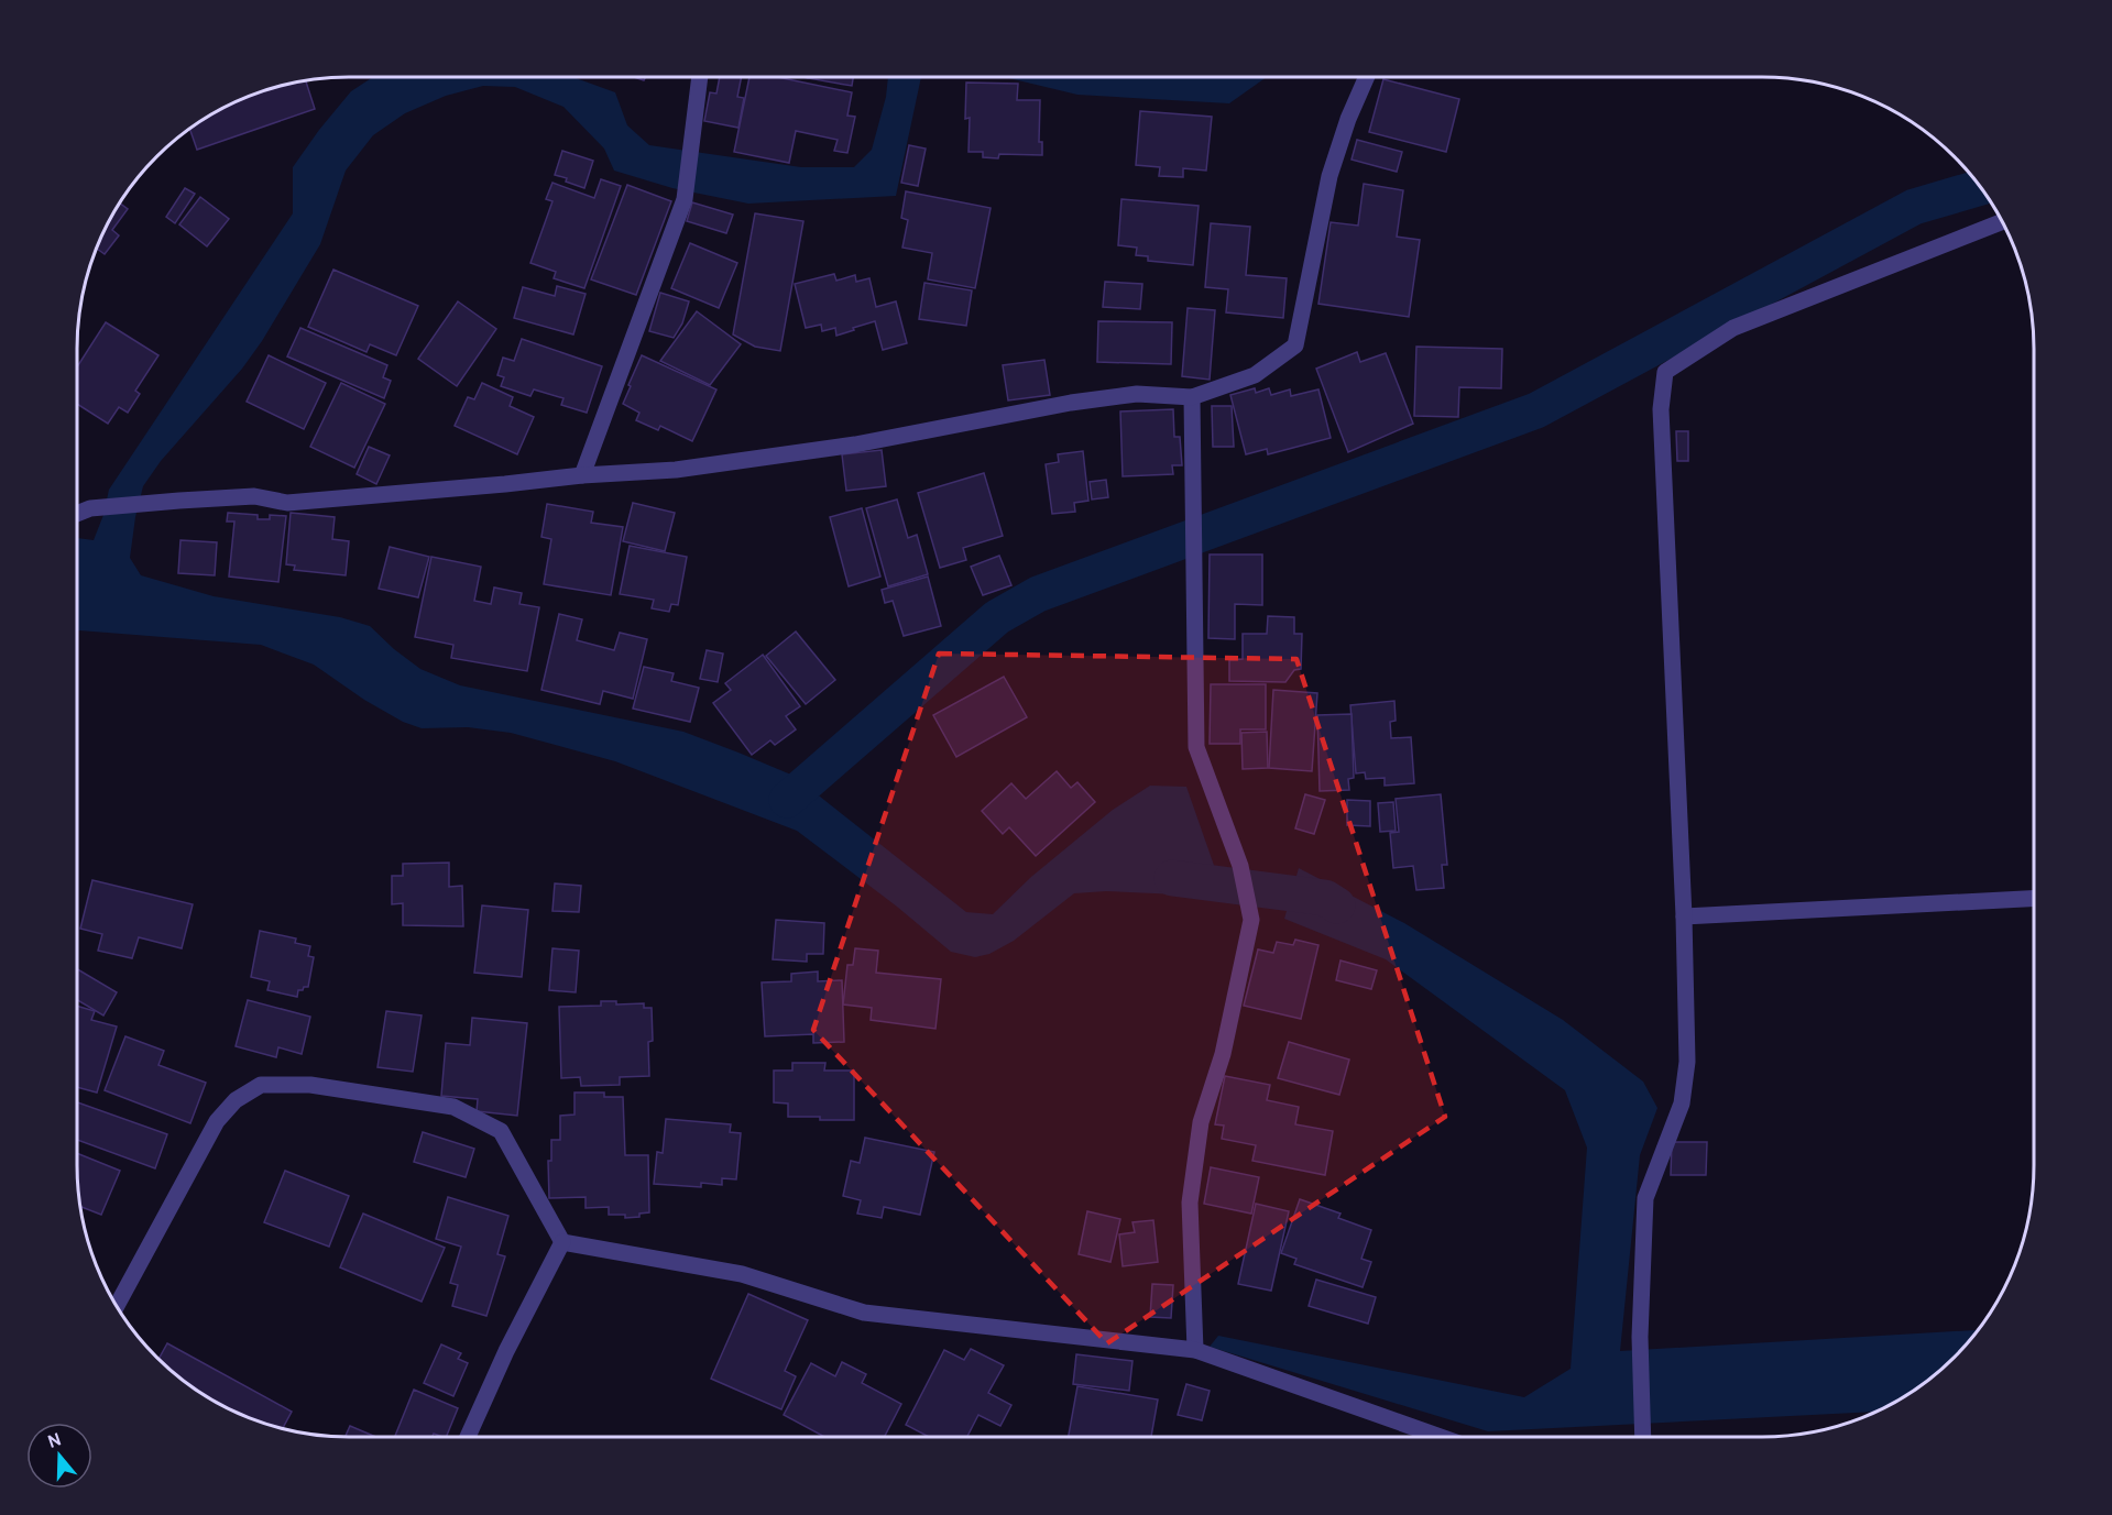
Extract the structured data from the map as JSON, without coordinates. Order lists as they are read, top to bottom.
{
  "north": "top"
}
